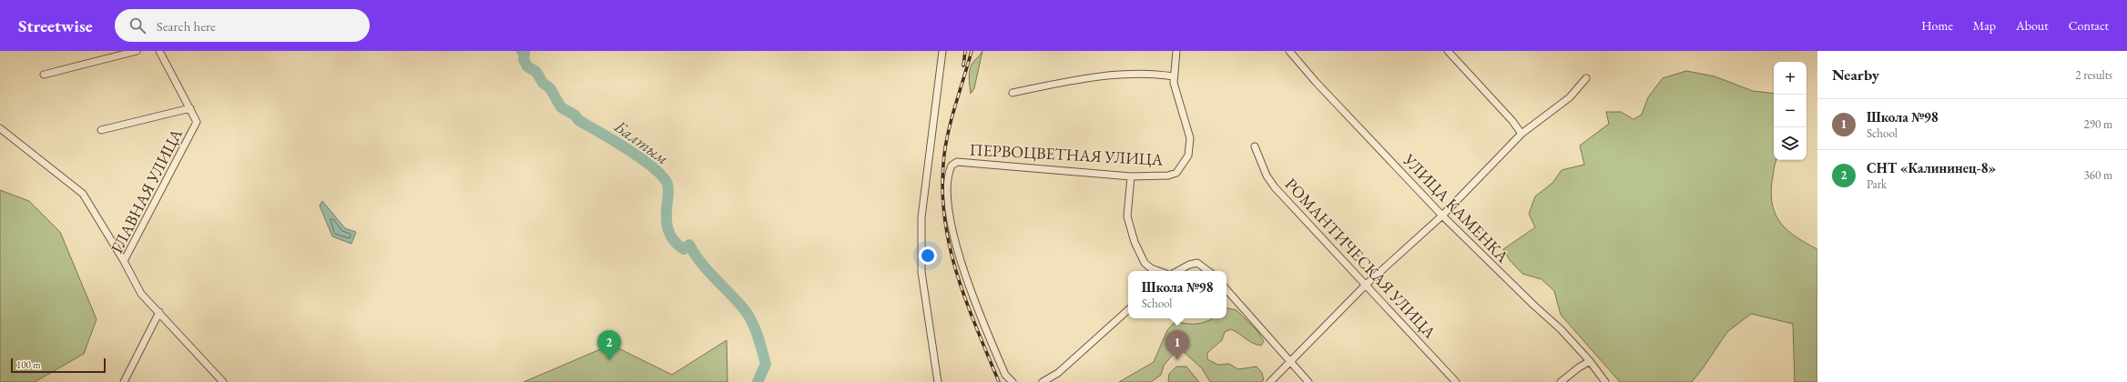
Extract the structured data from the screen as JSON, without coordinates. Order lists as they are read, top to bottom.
{
  "streets": {
    "street": [
      "ПЕРВОЦВЕТНАЯ УЛИЦА",
      "ГЛАВНАЯ УЛИЦА",
      "УЛИЦА КАМЕНКА",
      "РОМАНТИЧЕСКАЯ УЛИЦА"
    ]
  },
  "water": ["Балтым"],
  "scale_bar": "100 m",
  "page": {
    "header": "Streetwise",
    "search": "Search here",
    "nav": [
      "Home",
      "Map",
      "About",
      "Contact"
    ],
    "heading": ["Nearby", "2 results"],
    "map_buttons": ["+", "−"],
    "list": [
      {
        "mark": "1",
        "name": "Школа №98",
        "note": "School",
        "value": "290 m"
      },
      {
        "mark": "2",
        "name": "СНТ «Калининец-8»",
        "note": "Park",
        "value": "360 m"
      }
    ],
    "popup": ["Школа №98", "School"],
    "pins": ["1", "2"],
    "scale": "100 m"
  }
}
